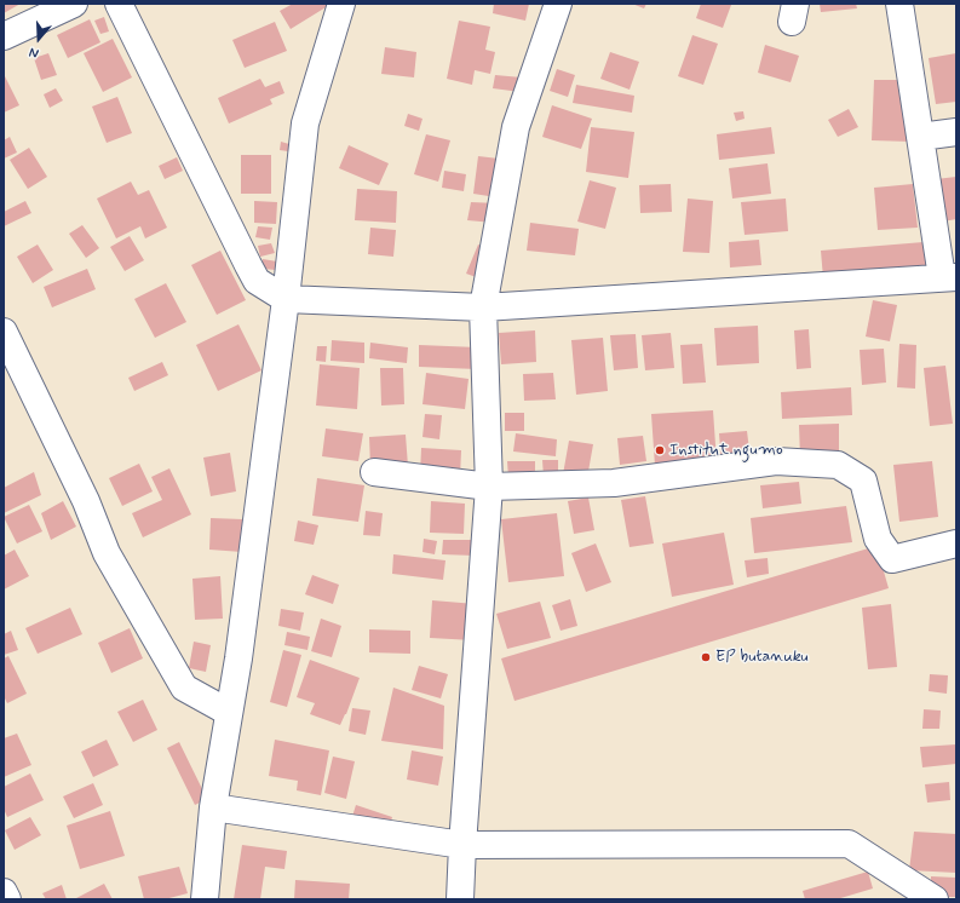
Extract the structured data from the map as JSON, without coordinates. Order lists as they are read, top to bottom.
{
  "places": ["Institut ngumo", "EP butanuku"],
  "north": "bottom"
}
